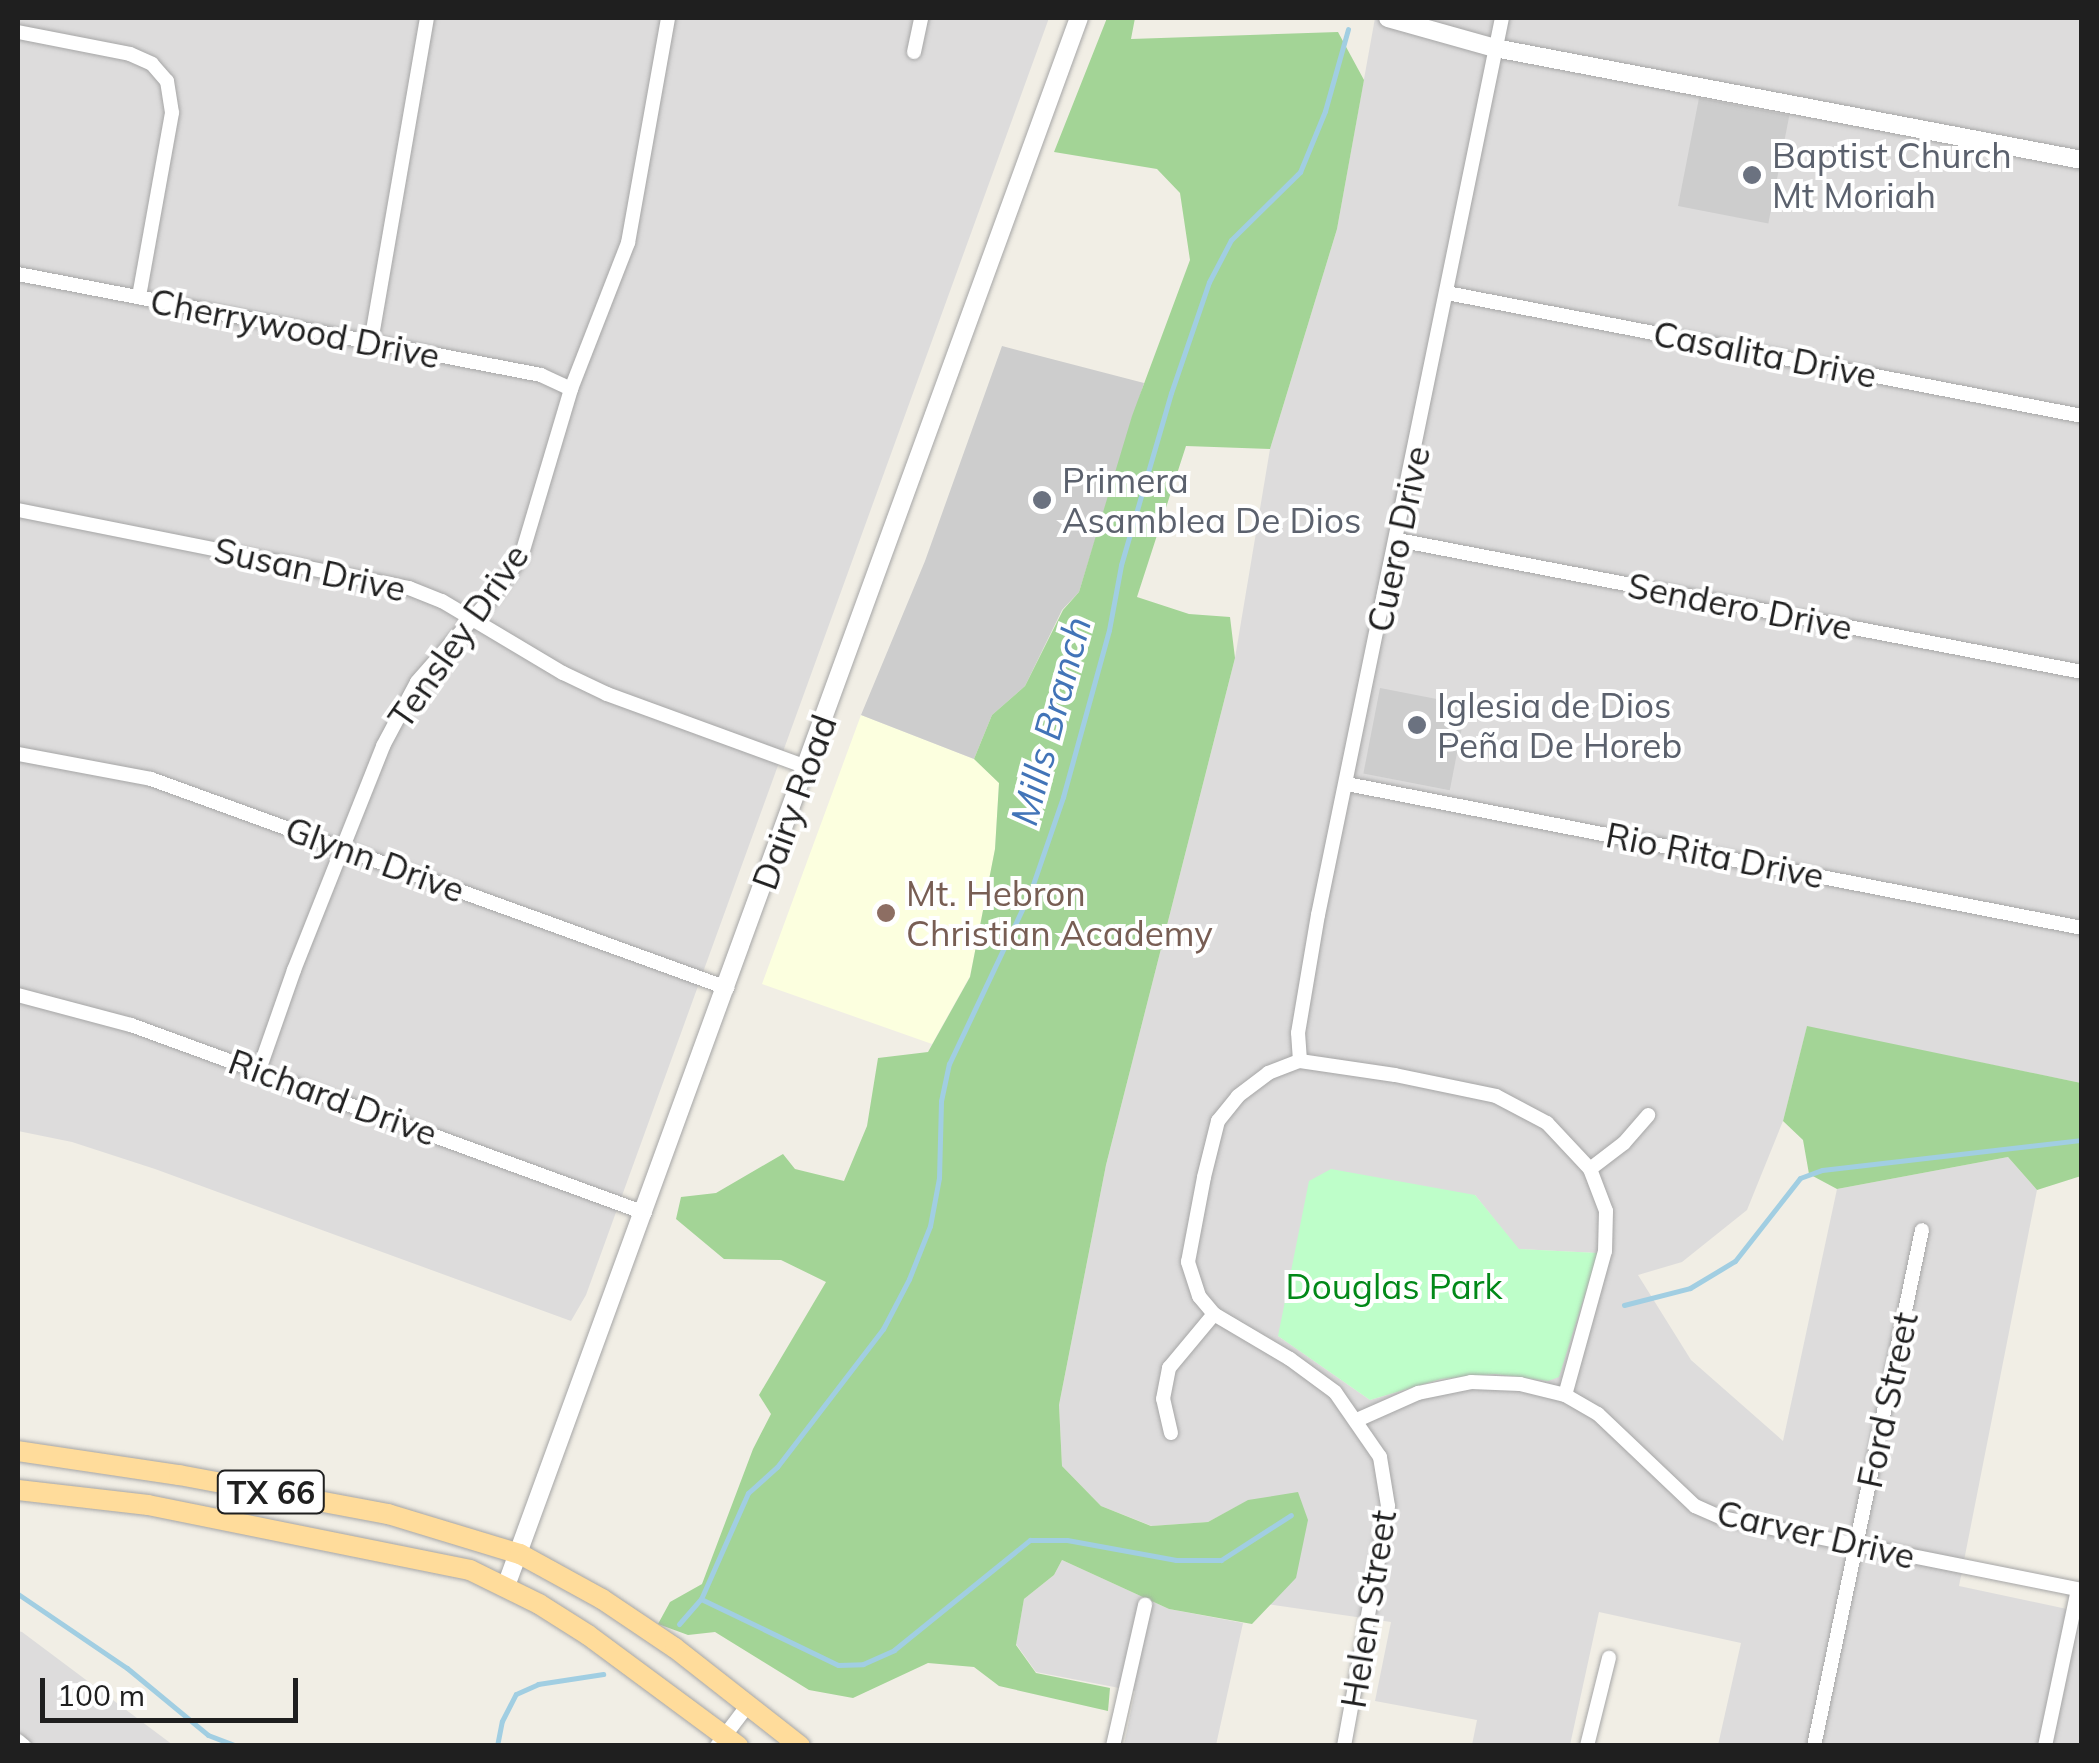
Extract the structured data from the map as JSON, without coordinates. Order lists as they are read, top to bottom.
{
  "streets": {
    "main road": ["TX 66"],
    "street": [
      "Cherrywood Drive",
      "Casalita Drive",
      "Cuero Drive",
      "Susan Drive",
      "Sendero Drive",
      "Tensley Drive",
      "Dairy Road",
      "Rio Rita Drive",
      "Glynn Drive",
      "Richard Drive",
      "Ford Street",
      "Carver Drive",
      "Helen Street"
    ]
  },
  "crossings": [
    ["Cherrywood Drive", "Tensley Drive"],
    ["Casalita Drive", "Cuero Drive"],
    ["Cuero Drive", "Sendero Drive"],
    ["Cuero Drive", "Rio Rita Drive"],
    ["Susan Drive", "Tensley Drive"],
    ["Susan Drive", "Dairy Road"],
    ["Tensley Drive", "Glynn Drive"],
    ["Tensley Drive", "Richard Drive"],
    ["Dairy Road", "Glynn Drive"],
    ["Dairy Road", "Richard Drive"],
    ["Dairy Road", "TX 66"],
    ["Ford Street", "Carver Drive"],
    ["Carver Drive", "Helen Street"]
  ],
  "water": ["Mills Branch"],
  "parks": ["Douglas Park"],
  "places": [
    "Baptist Church Mt Moriah",
    "Primera Asamblea De Dios",
    "Iglesia de Dios Peña De Horeb",
    "Mt. Hebron Christian Academy"
  ],
  "scale_bar": "100 m"
}
